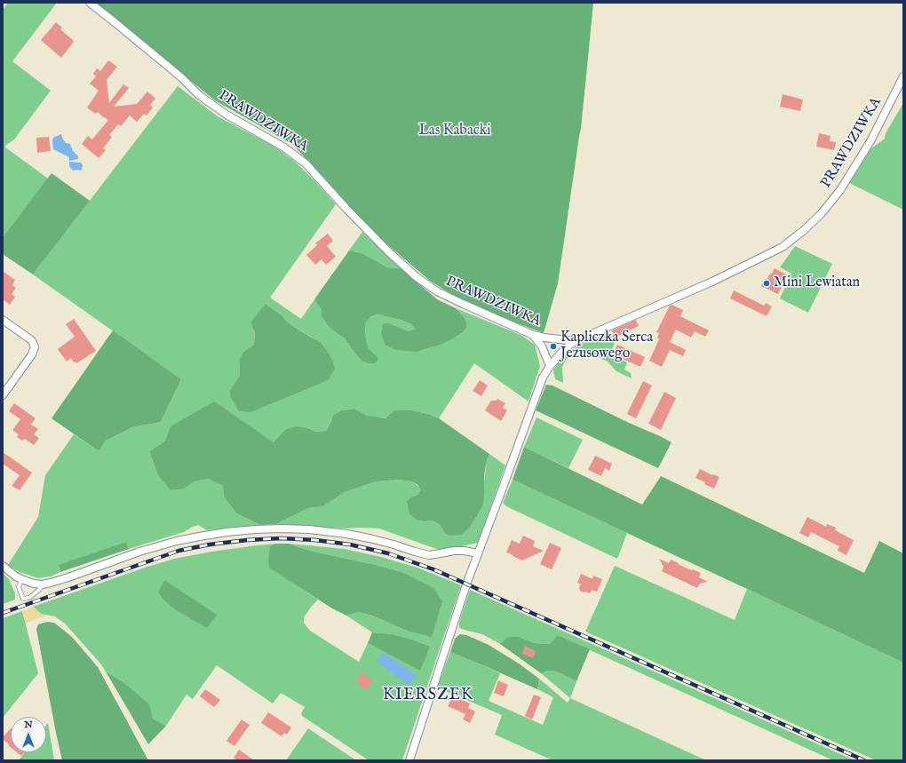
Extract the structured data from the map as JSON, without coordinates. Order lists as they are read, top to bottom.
{
  "streets": {
    "street": ["PRAWDZIWKA"]
  },
  "districts": ["KIERSZEK"],
  "parks": ["Las Kabacki"],
  "places": ["Mini Lewiatan", "Kapliczka Serca Jezusowego"],
  "north": "top"
}
